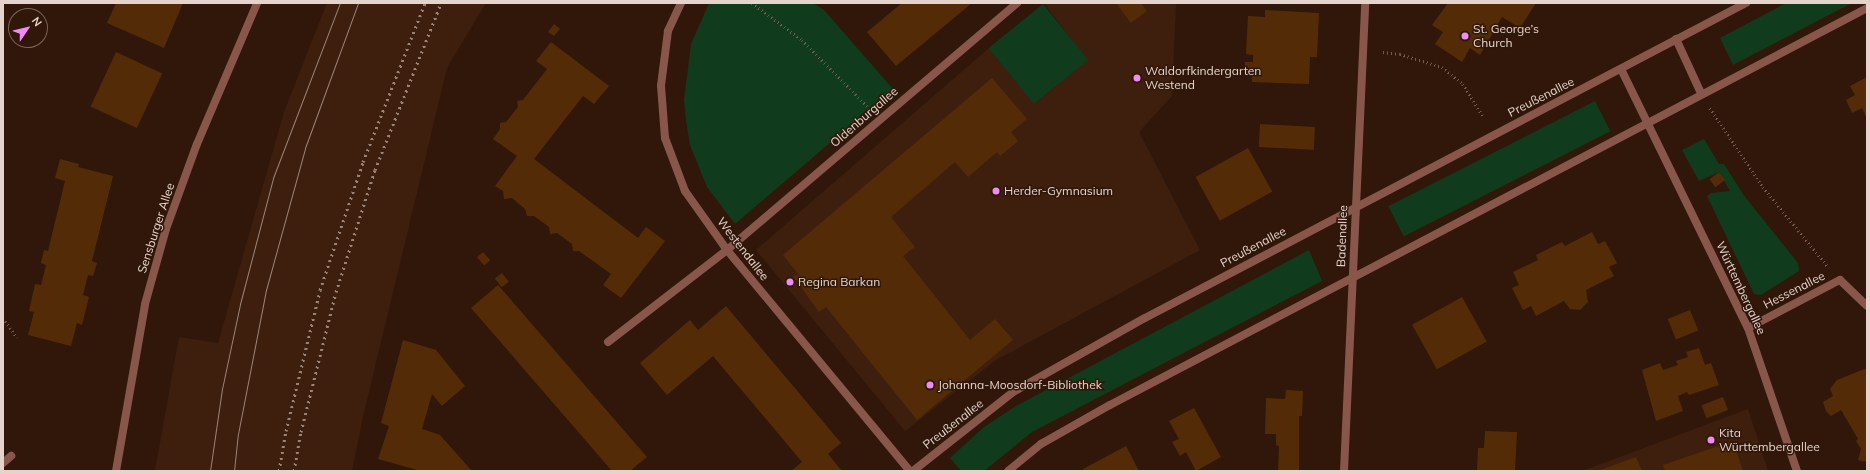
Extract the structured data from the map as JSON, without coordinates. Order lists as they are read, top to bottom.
{
  "streets": {
    "street": [
      "Preußenallee",
      "Oldenburgallee",
      "Sensburger Allee",
      "Badenallee",
      "Westendallee",
      "Württembergallee",
      "Hessenallee"
    ]
  },
  "crossings": [
    ["Preußenallee", "Badenallee"],
    ["Preußenallee", "Westendallee"],
    ["Oldenburgallee", "Westendallee"],
    ["Württembergallee", "Hessenallee"]
  ],
  "places": [
    "St. George’s Church",
    "Waldorfkindergarten Westend",
    "Herder-Gymnasium",
    "Regina Barkan",
    "Johanna-Moosdorf-Bibliothek",
    "Kita Württembergallee"
  ],
  "north": "top right"
}
